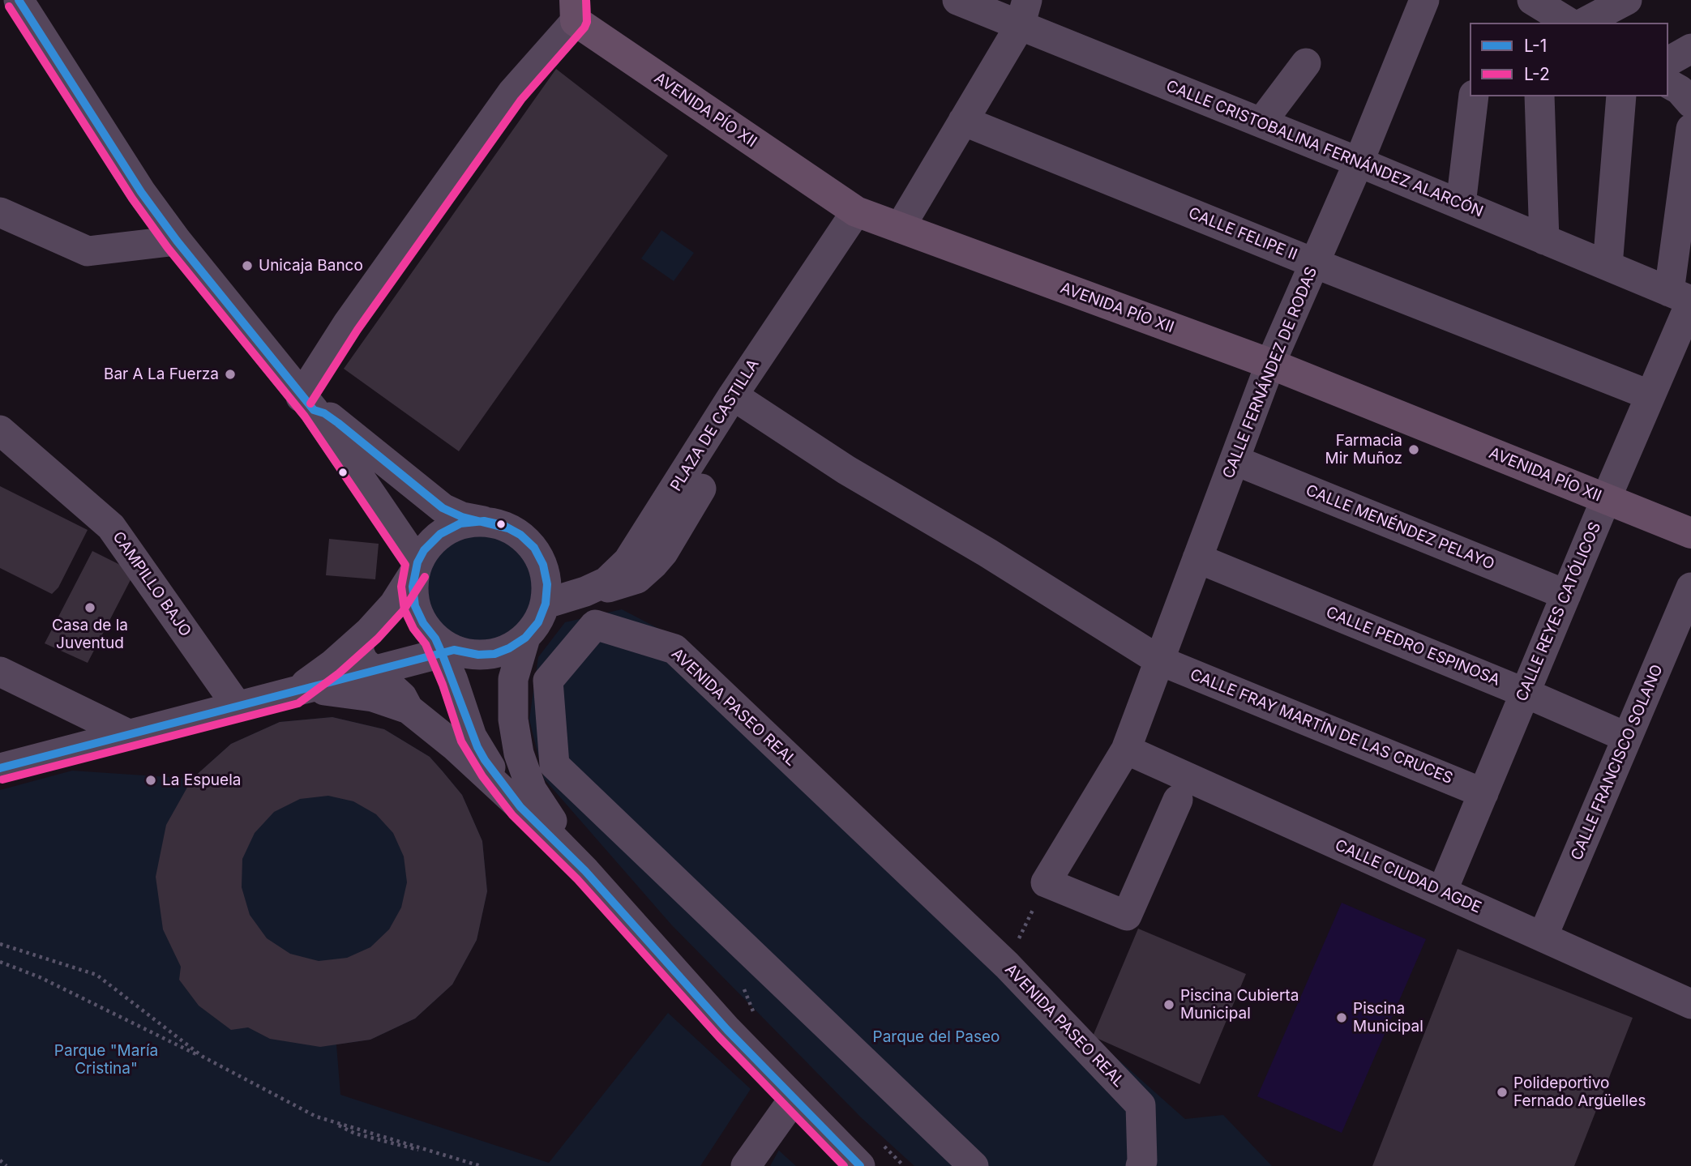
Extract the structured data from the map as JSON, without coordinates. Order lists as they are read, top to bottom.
{
  "streets": {
    "main road": ["AVENIDA PÍO XII"],
    "street": [
      "CALLE CRISTOBALINA FERNÁNDEZ ALARCÓN",
      "CALLE FELIPE II",
      "CALLE FERNÁNDEZ DE RODAS",
      "PLAZA DE CASTILLA",
      "CALLE MENÉNDEZ PELAYO",
      "CAMPILLO BAJO",
      "CALLE REYES CATÓLICOS",
      "CALLE PEDRO ESPINOSA",
      "AVENIDA PASEO REAL",
      "CALLE FRAY MARTÍN DE LAS CRUCES",
      "CALLE FRANCISCO SOLANO",
      "CALLE CIUDAD AGDE"
    ]
  },
  "crossings": [
    ["AVENIDA PÍO XII", "CALLE FERNÁNDEZ DE RODAS"],
    ["AVENIDA PÍO XII", "PLAZA DE CASTILLA"],
    ["AVENIDA PÍO XII", "CALLE REYES CATÓLICOS"],
    ["CALLE CRISTOBALINA FERNÁNDEZ ALARCÓN", "CALLE FERNÁNDEZ DE RODAS"],
    ["CALLE CRISTOBALINA FERNÁNDEZ ALARCÓN", "CALLE REYES CATÓLICOS"],
    ["CALLE FELIPE II", "CALLE FERNÁNDEZ DE RODAS"],
    ["CALLE FELIPE II", "CALLE REYES CATÓLICOS"],
    ["CALLE FERNÁNDEZ DE RODAS", "CALLE MENÉNDEZ PELAYO"],
    ["CALLE FERNÁNDEZ DE RODAS", "CALLE PEDRO ESPINOSA"],
    ["CALLE FERNÁNDEZ DE RODAS", "CALLE FRAY MARTÍN DE LAS CRUCES"],
    ["CALLE FERNÁNDEZ DE RODAS", "CALLE CIUDAD AGDE"],
    ["PLAZA DE CASTILLA", "CALLE FRAY MARTÍN DE LAS CRUCES"],
    ["CALLE MENÉNDEZ PELAYO", "CALLE REYES CATÓLICOS"],
    ["CALLE REYES CATÓLICOS", "CALLE PEDRO ESPINOSA"],
    ["CALLE REYES CATÓLICOS", "CALLE FRAY MARTÍN DE LAS CRUCES"],
    ["CALLE REYES CATÓLICOS", "CALLE CIUDAD AGDE"],
    ["CALLE PEDRO ESPINOSA", "CALLE FRANCISCO SOLANO"],
    ["CALLE FRANCISCO SOLANO", "CALLE CIUDAD AGDE"]
  ],
  "parks": ["Parque del Paseo", "Parque \"María Cristina\""],
  "places": [
    "Unicaja Banco",
    "Bar A La Fuerza",
    "Farmacia Mir Muñoz",
    "Casa de la Juventud",
    "La Espuela",
    "Piscina Cubierta Municipal",
    "Piscina Municipal",
    "Polideportivo Fernado Argüelles"
  ],
  "lines": ["transit line L-1", "transit line L-2"],
  "legend": ["L-1", "L-2"]
}
